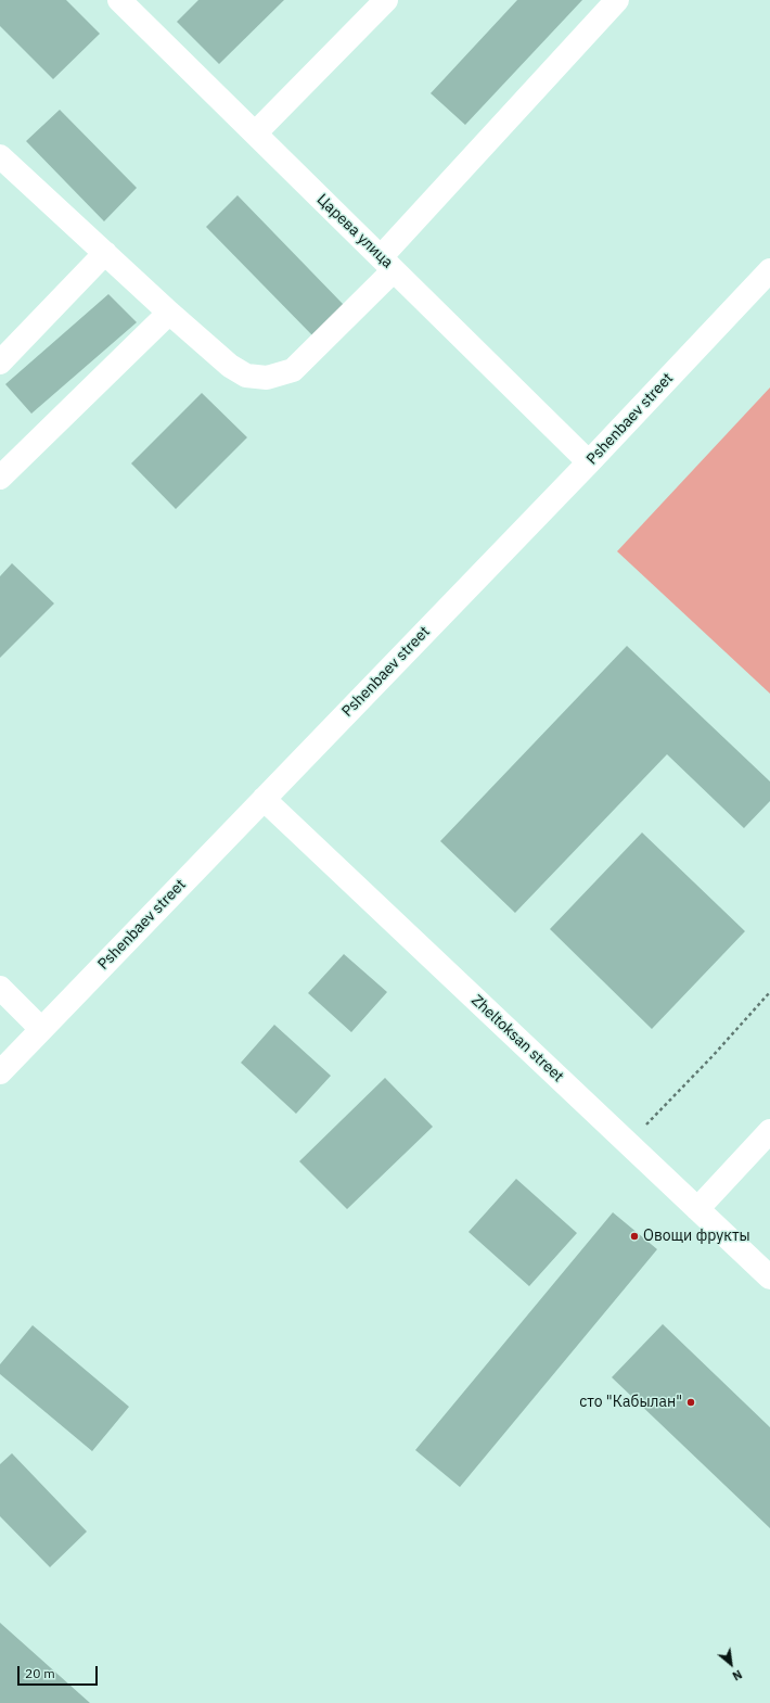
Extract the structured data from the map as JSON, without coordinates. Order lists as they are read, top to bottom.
{
  "streets": {
    "street": ["Царева улица", "Pshenbaev street", "Zheltoksan street"]
  },
  "crossings": [
    ["Царева улица", "Pshenbaev street"],
    ["Pshenbaev street", "Zheltoksan street"]
  ],
  "places": ["Овощи фрукты", "сто \"Кабылан\""],
  "scale_bar": "20 m",
  "north": "bottom right"
}
